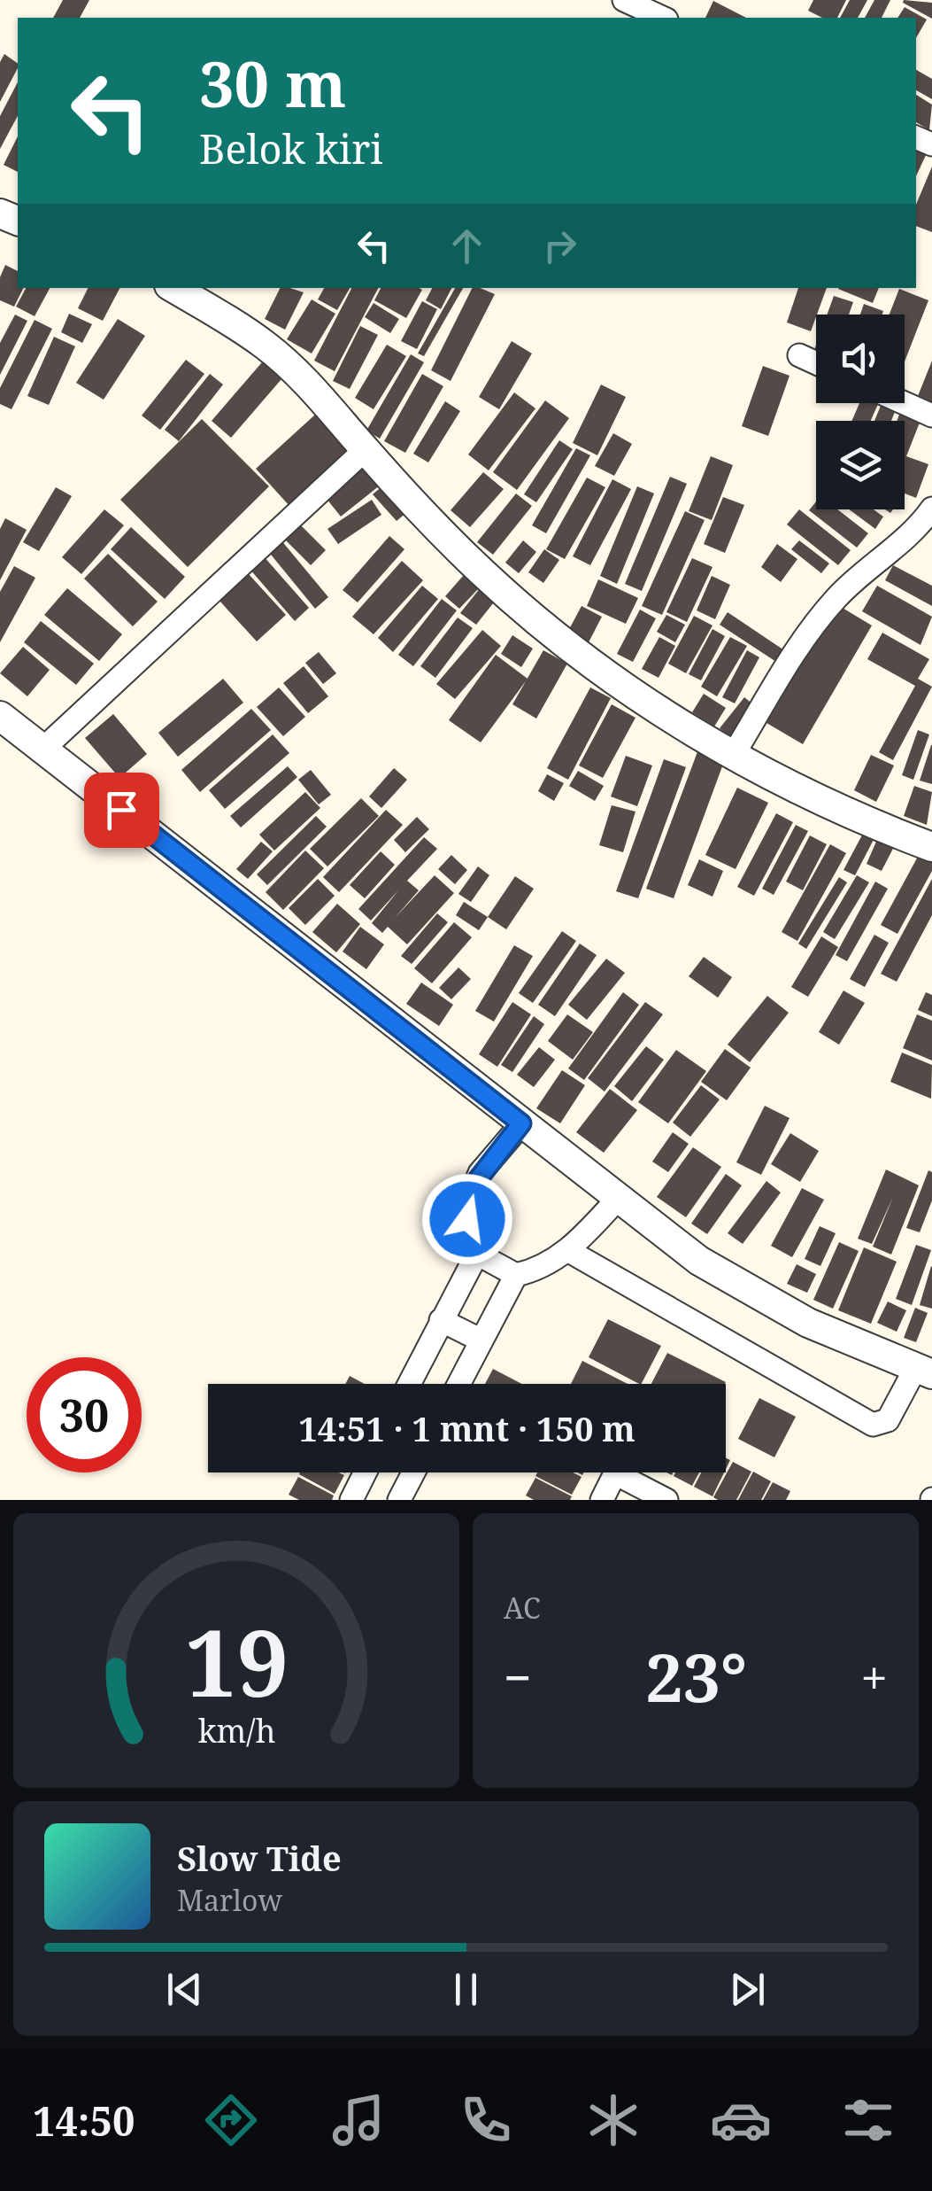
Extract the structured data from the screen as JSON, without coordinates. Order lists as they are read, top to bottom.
{
  "page": {
    "turn": ["30 m", "Belok kiri"],
    "limit": "30",
    "trip": "14:51 · 1 mnt · 150 m",
    "tile": "AC",
    "heat": ["−", "23°", "+"],
    "song": ["Slow Tide", "Marlow"],
    "tabs": "14:50",
    "gauge": ["19", "km/h"]
  }
}
